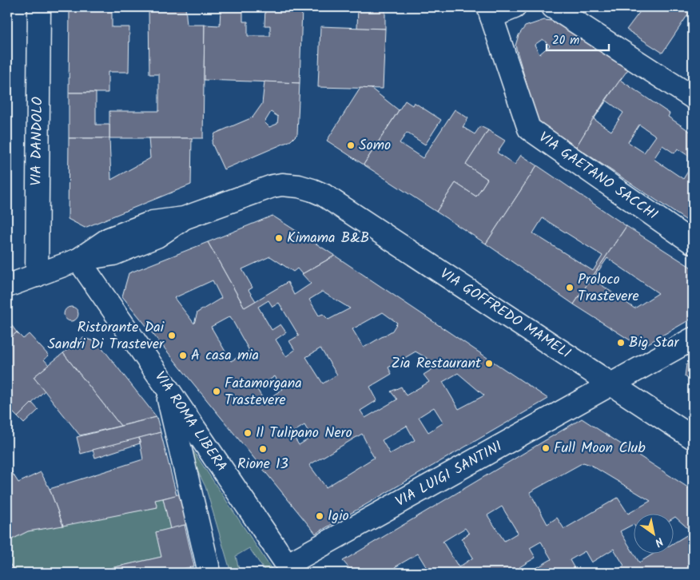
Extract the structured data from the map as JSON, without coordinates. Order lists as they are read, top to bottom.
{
  "streets": {
    "street": [
      "VIA DANDOLO",
      "VIA GAETANO SACCHI",
      "VIA GOFFREDO MAMELI",
      "VIA ROMA LIBERA",
      "VIA LUIGI SANTINI"
    ]
  },
  "crossings": [
    ["VIA DANDOLO", "VIA GOFFREDO MAMELI"],
    ["VIA GOFFREDO MAMELI", "VIA ROMA LIBERA"],
    ["VIA GOFFREDO MAMELI", "VIA LUIGI SANTINI"],
    ["VIA ROMA LIBERA", "VIA LUIGI SANTINI"]
  ],
  "places": [
    "Somo",
    "Kimama B&B",
    "Proloco Trastevere",
    "Ristorante Dai Sandri Di Trastever",
    "Big Star",
    "A casa mia",
    "Zia Restaurant",
    "Fatamorgana Trastevere",
    "Il Tulipano Nero",
    "Full Moon Club",
    "Rione 13",
    "Igio"
  ],
  "scale_bar": "20 m",
  "north": "bottom right"
}
